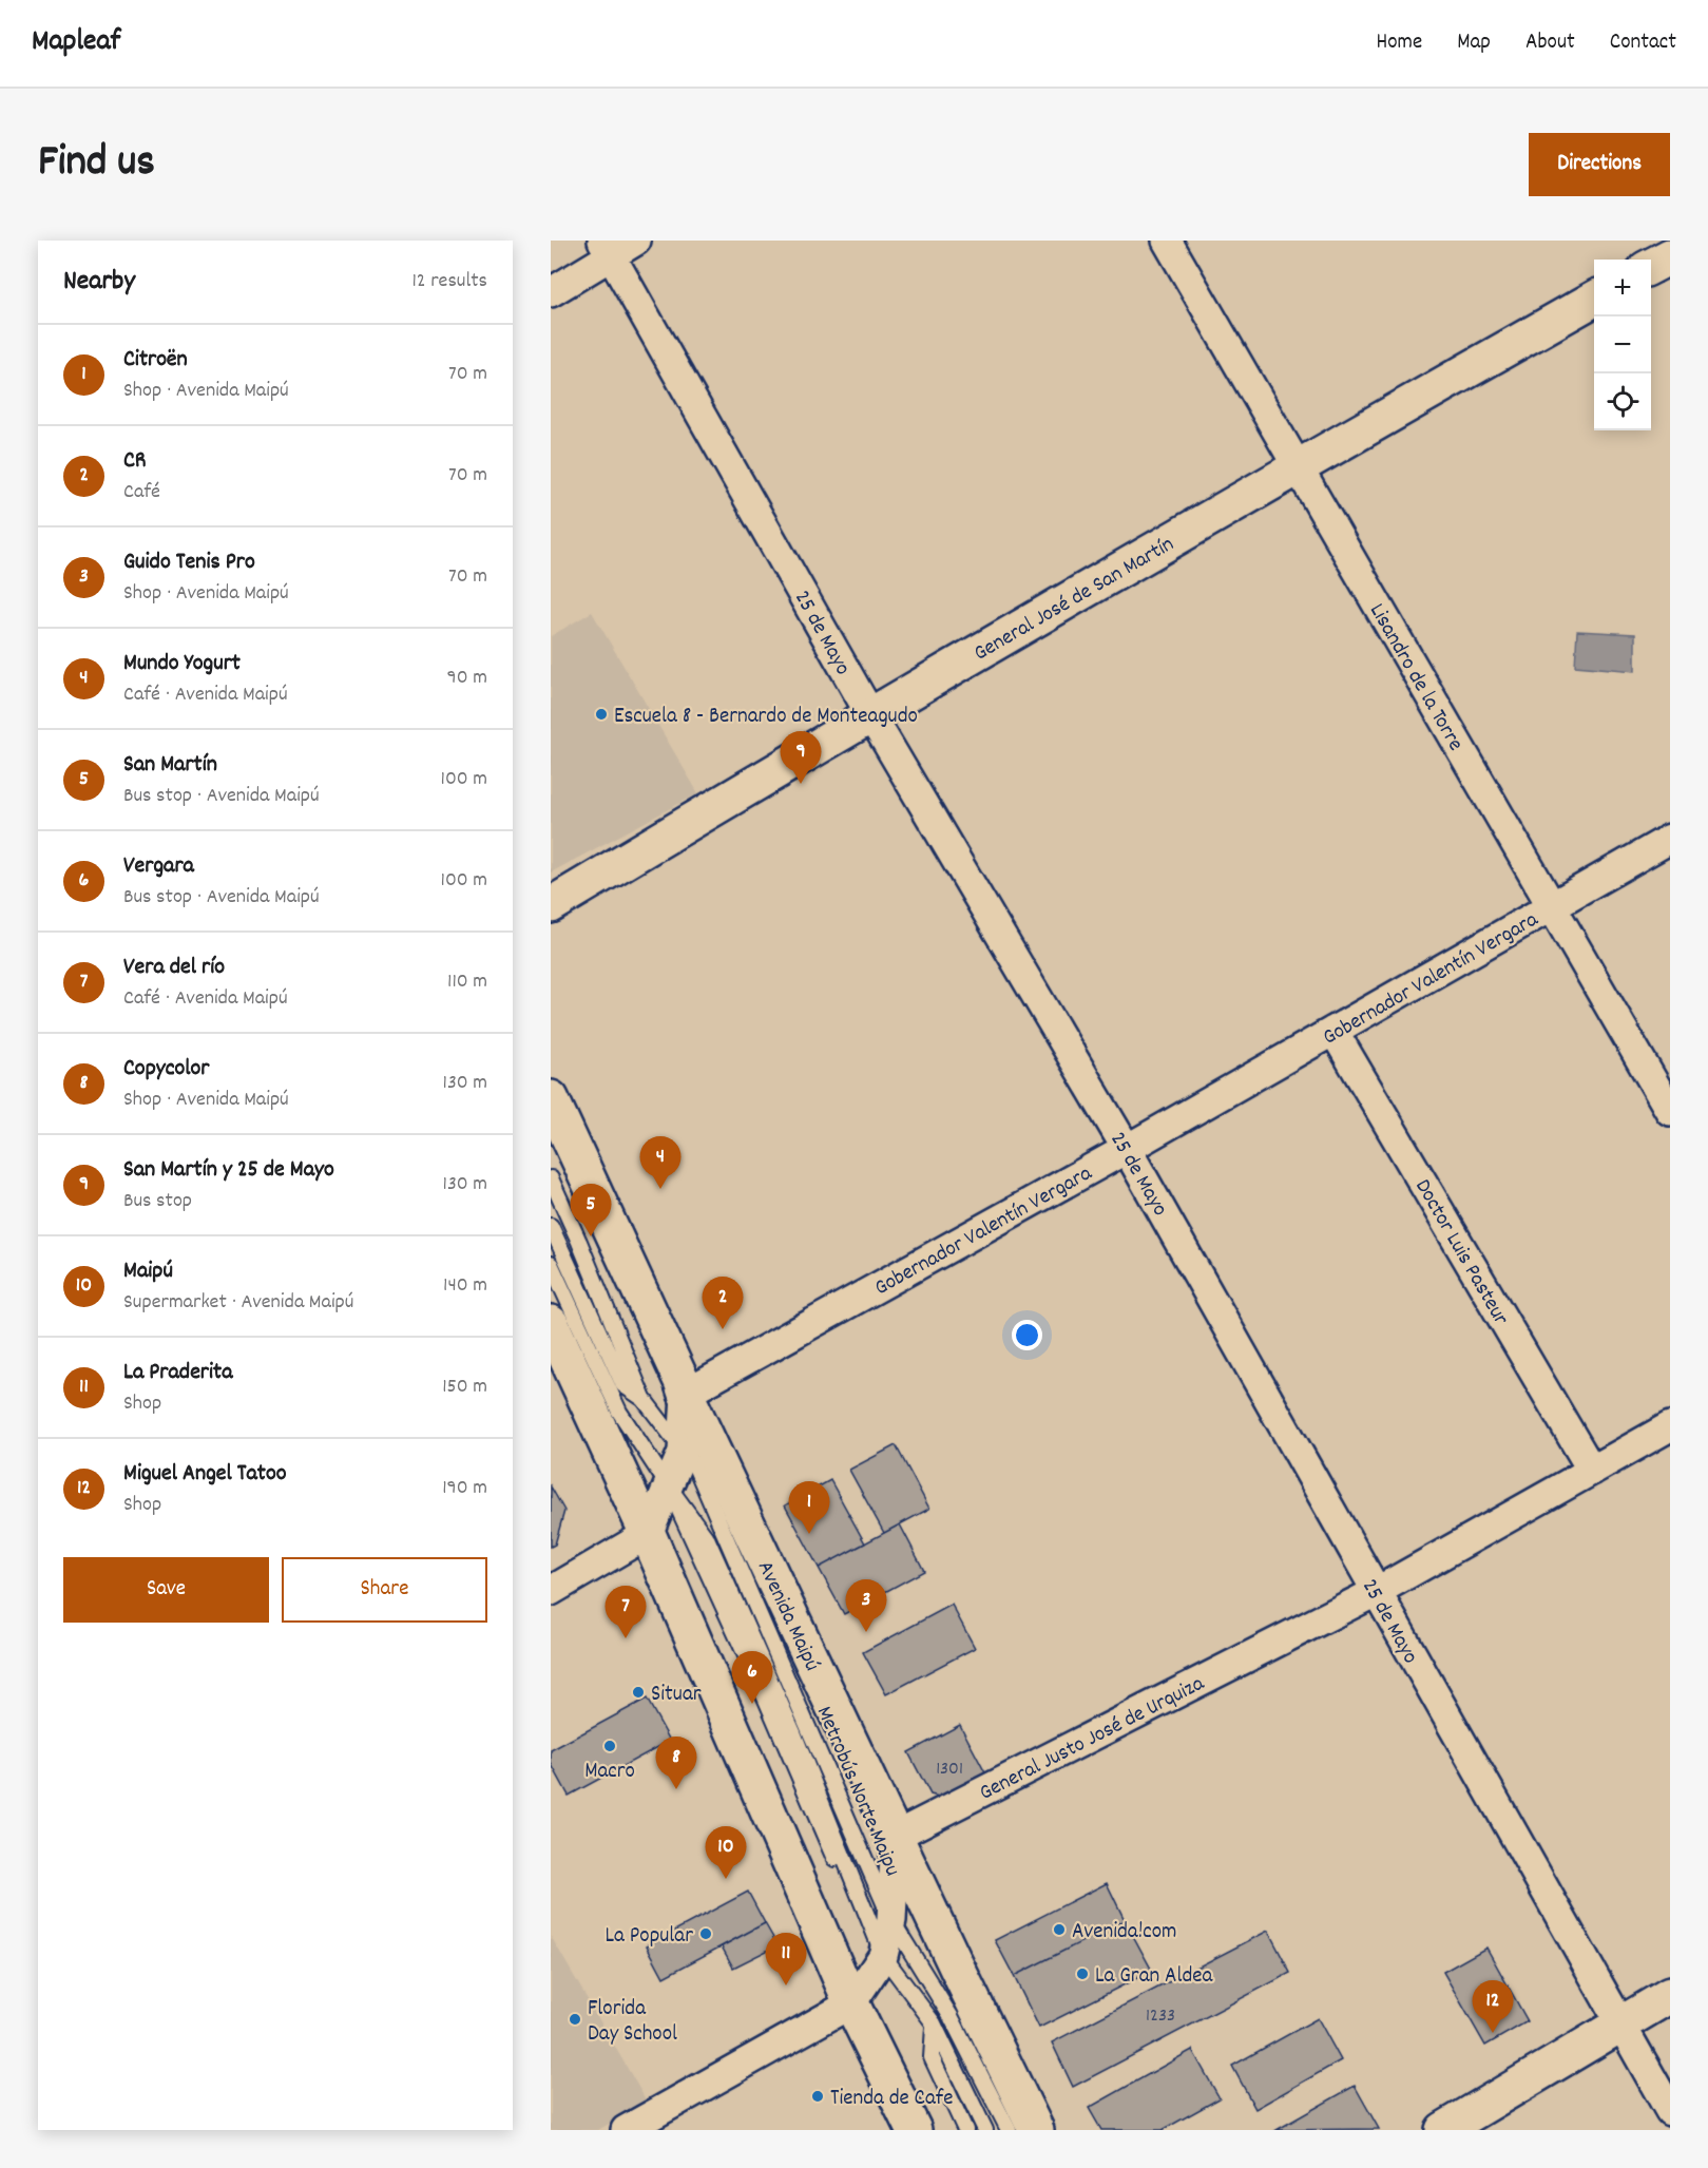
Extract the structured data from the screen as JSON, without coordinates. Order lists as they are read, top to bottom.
{
  "streets": {
    "main road": ["General José de San Martín", "Avenida Maipú"],
    "street": [
      "25 de Mayo",
      "Lisandro de la Torre",
      "Gobernador Valentín Vergara",
      "Doctor Luis Pasteur",
      "General Justo José de Urquiza"
    ],
    "lane": ["Metrobús Norte Maipu"]
  },
  "crossings": [
    ["General José de San Martín", "25 de Mayo"],
    ["General José de San Martín", "Lisandro de la Torre"],
    ["25 de Mayo", "Gobernador Valentín Vergara"],
    ["25 de Mayo", "General Justo José de Urquiza"],
    ["Lisandro de la Torre", "Gobernador Valentín Vergara"],
    ["Gobernador Valentín Vergara", "Doctor Luis Pasteur"],
    ["Gobernador Valentín Vergara", "Avenida Maipú"],
    ["Doctor Luis Pasteur", "General Justo José de Urquiza"],
    ["Avenida Maipú", "General Justo José de Urquiza"]
  ],
  "places": [
    "Escuela 8 - Bernardo de Monteagudo",
    "Situar",
    "Macro",
    "Avenida!com",
    "La Popular",
    "La Gran Aldea",
    "Florida Day School",
    "Tienda de Cafe"
  ],
  "house_numbers": ["1301", "1233"],
  "page": {
    "header": "Mapleaf",
    "nav": [
      "Home",
      "Map",
      "About",
      "Contact"
    ],
    "title": "Find us",
    "buttons": [
      "Directions",
      ["Save", "Share"]
    ],
    "heading": ["Nearby", "12 results"],
    "map_buttons": ["+", "−"],
    "list": [
      {
        "mark": "1",
        "name": "Citroën",
        "note": "Shop · Avenida Maipú",
        "value": "70 m"
      },
      {
        "mark": "2",
        "name": "CR",
        "note": "Café",
        "value": "70 m"
      },
      {
        "mark": "3",
        "name": "Guido Tenis Pro",
        "note": "Shop · Avenida Maipú",
        "value": "70 m"
      },
      {
        "mark": "4",
        "name": "Mundo Yogurt",
        "note": "Café · Avenida Maipú",
        "value": "90 m"
      },
      {
        "mark": "5",
        "name": "San Martín",
        "note": "Bus stop · Avenida Maipú",
        "value": "100 m"
      },
      {
        "mark": "6",
        "name": "Vergara",
        "note": "Bus stop · Avenida Maipú",
        "value": "100 m"
      },
      {
        "mark": "7",
        "name": "Vera del río",
        "note": "Café · Avenida Maipú",
        "value": "110 m"
      },
      {
        "mark": "8",
        "name": "Copycolor",
        "note": "Shop · Avenida Maipú",
        "value": "130 m"
      },
      {
        "mark": "9",
        "name": "San Martín y 25 de Mayo",
        "note": "Bus stop",
        "value": "130 m"
      },
      {
        "mark": "10",
        "name": "Maipú",
        "note": "Supermarket · Avenida Maipú",
        "value": "140 m"
      },
      {
        "mark": "11",
        "name": "La Praderita",
        "note": "Shop",
        "value": "150 m"
      },
      {
        "mark": "12",
        "name": "Miguel Angel Tatoo",
        "note": "Shop",
        "value": "190 m"
      }
    ],
    "pins": [
      "9",
      "4",
      "5",
      "2",
      "1",
      "3",
      "7",
      "6",
      "8",
      "10",
      "11",
      "12"
    ]
  }
}
